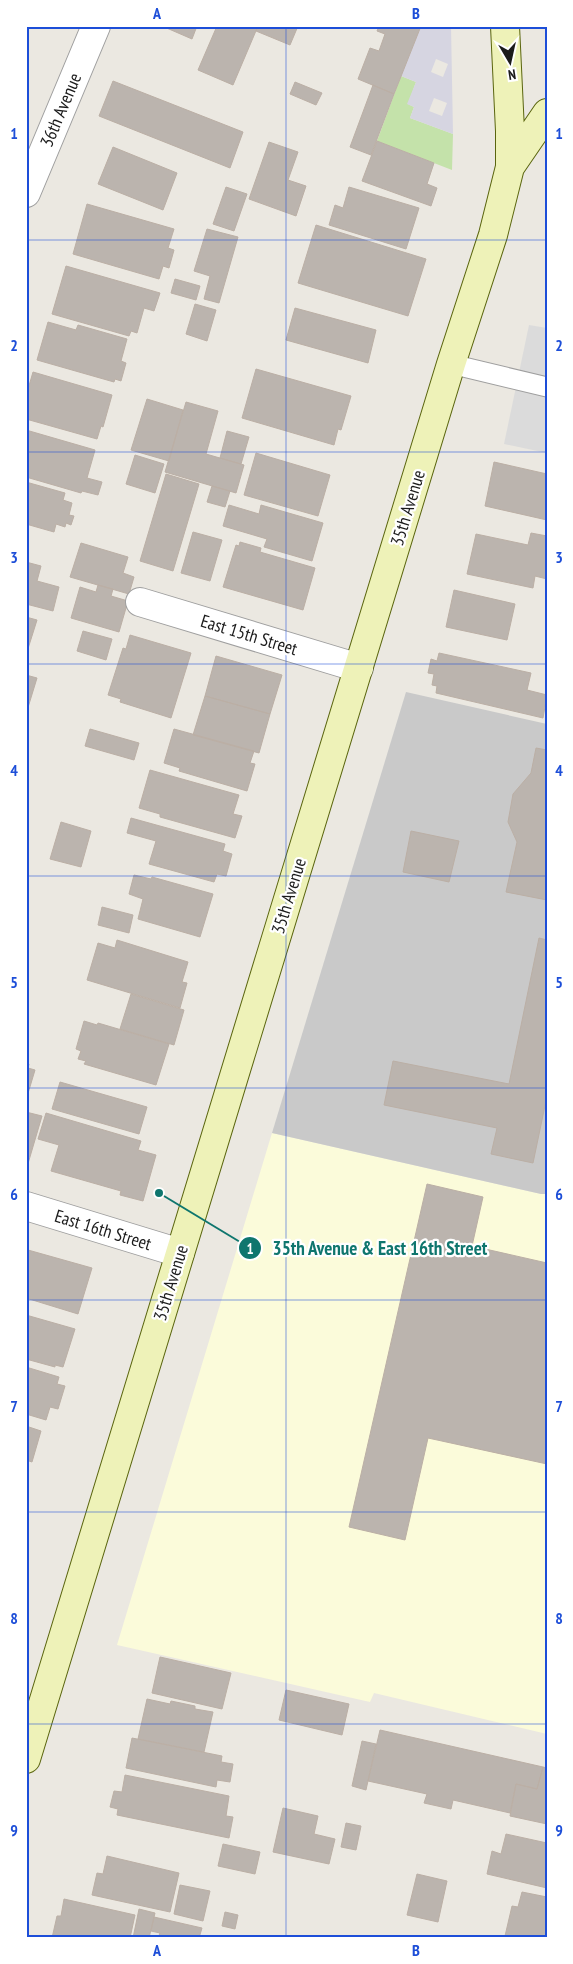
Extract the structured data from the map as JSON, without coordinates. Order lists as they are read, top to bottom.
{
  "streets": {
    "main road": ["35th Avenue"],
    "street": ["36th Avenue", "East 15th Street", "East 16th Street"]
  },
  "crossings": [
    ["35th Avenue", "East 15th Street"],
    ["35th Avenue", "East 16th Street"]
  ],
  "places": ["35th Avenue & East 16th Street"],
  "north": "bottom",
  "grid": {
    "columns": ["A", "B"],
    "rows": [
      "1",
      "2",
      "3",
      "4",
      "5",
      "6",
      "7",
      "8",
      "9"
    ]
  }
}
